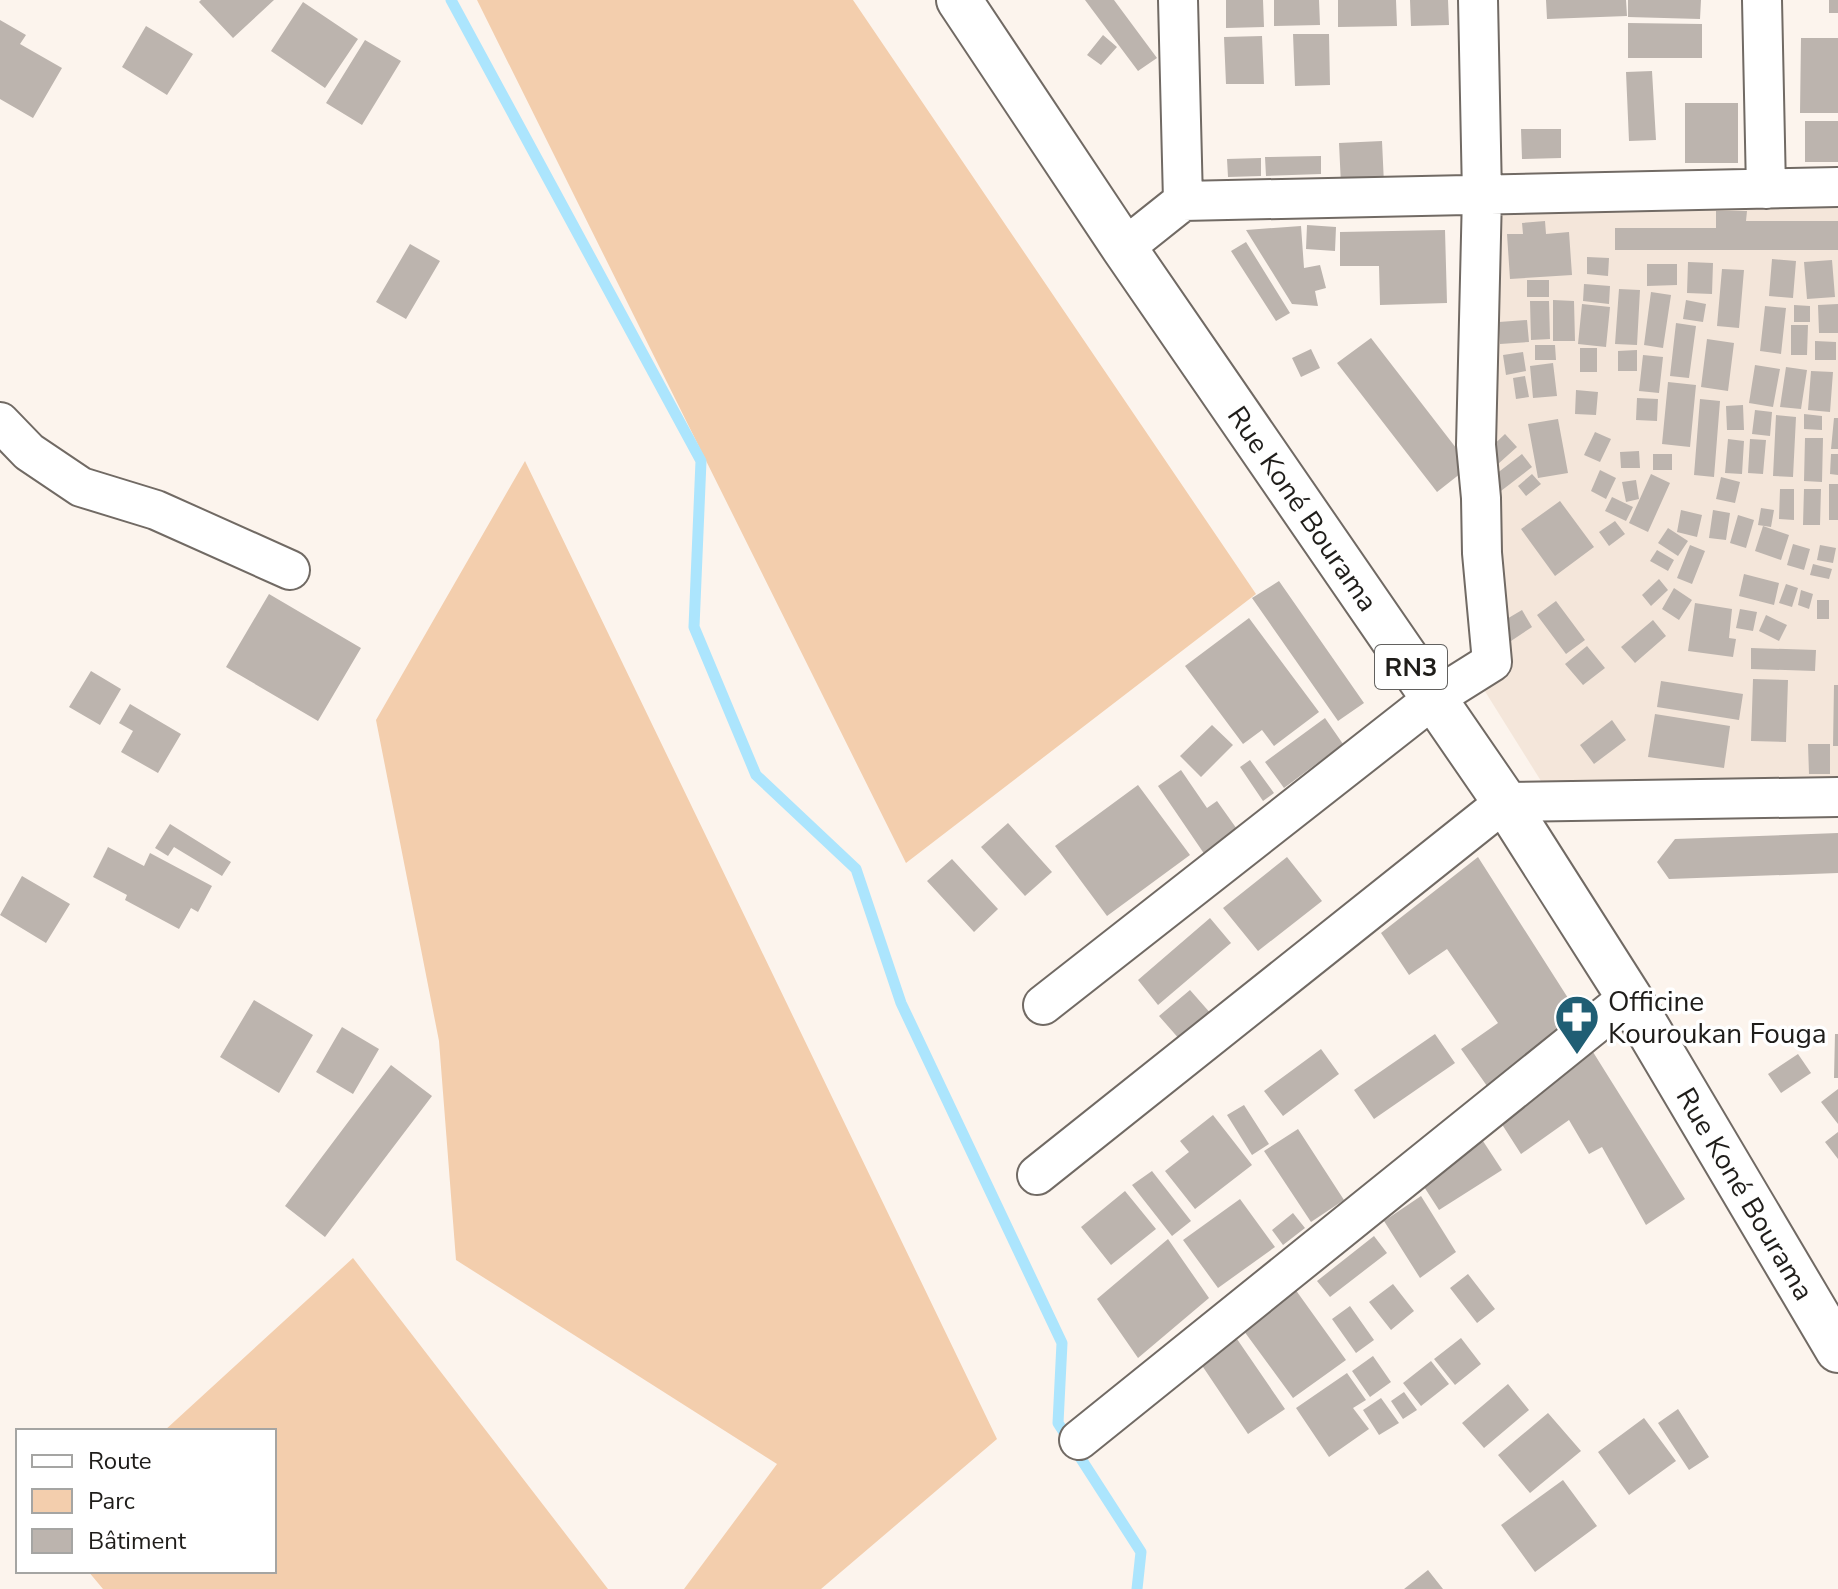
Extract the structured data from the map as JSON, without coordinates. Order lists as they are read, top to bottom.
{
  "streets": {
    "highway": ["Rue Koné Bourama", "RN3"]
  },
  "places": {
    "pharmacy": ["Officine Kouroukan Fouga"]
  },
  "legend": ["Route", "Parc", "Bâtiment"]
}
